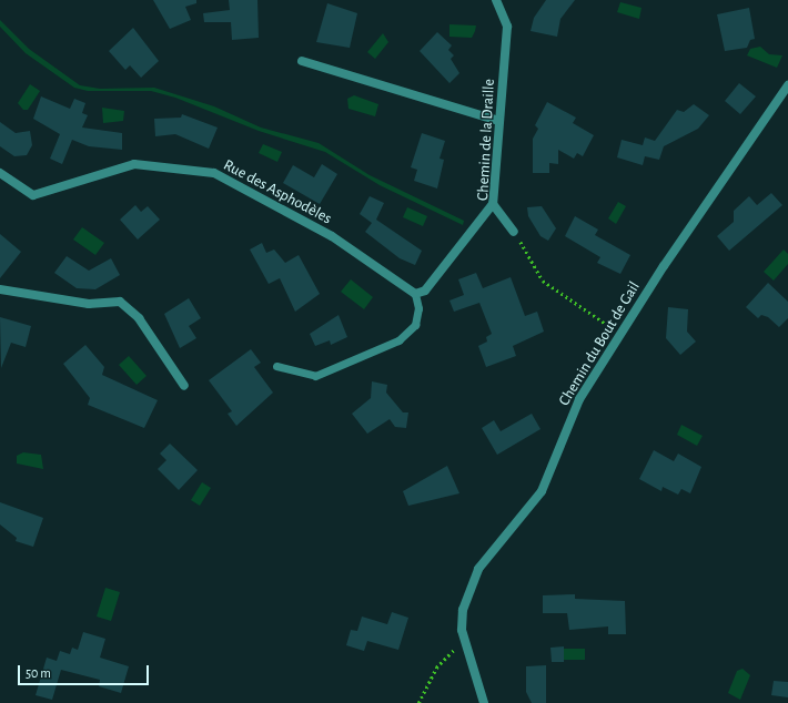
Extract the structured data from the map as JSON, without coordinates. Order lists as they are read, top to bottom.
{
  "streets": {
    "street": ["Chemin de la Draille", "Rue des Asphodèles", "Chemin du Bout de Gail"]
  },
  "scale_bar": "50 m"
}
